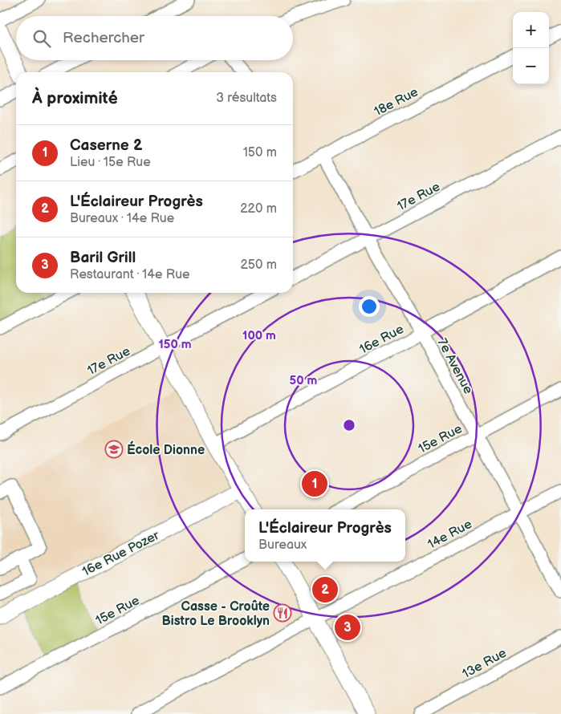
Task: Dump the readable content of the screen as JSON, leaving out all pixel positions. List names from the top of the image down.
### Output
{
  "streets": {
    "main road": ["16e Rue Pozer"],
    "street": [
      "18e Rue",
      "17e Rue",
      "16e Rue",
      "7e Avenue",
      "15e Rue",
      "14e Rue",
      "13e Rue"
    ]
  },
  "crossings": [
    ["18e Rue", "7e Avenue"],
    ["17e Rue", "7e Avenue"],
    ["16e Rue", "7e Avenue"],
    ["7e Avenue", "15e Rue"],
    ["7e Avenue", "14e Rue"]
  ],
  "places": {
    "school or university": ["École Dionne"],
    "restaurant": ["Casse - Croûte Bistro Le Brooklyn"]
  },
  "page": {
    "map_buttons": ["+", "−"],
    "search": "Rechercher",
    "heading": ["À proximité", "3 résultats"],
    "list": [
      {
        "mark": "1",
        "name": "Caserne 2",
        "note": "Lieu · 15e Rue",
        "value": "150 m"
      },
      {
        "mark": "2",
        "name": "L'Éclaireur Progrès",
        "note": "Bureaux · 14e Rue",
        "value": "220 m"
      },
      {
        "mark": "3",
        "name": "Baril Grill",
        "note": "Restaurant · 14e Rue",
        "value": "250 m"
      }
    ],
    "pins": ["1", "2", "3"],
    "popup": ["L'Éclaireur Progrès", "Bureaux"]
  },
  "rings": ["100 m", "150 m", "50 m"]
}
